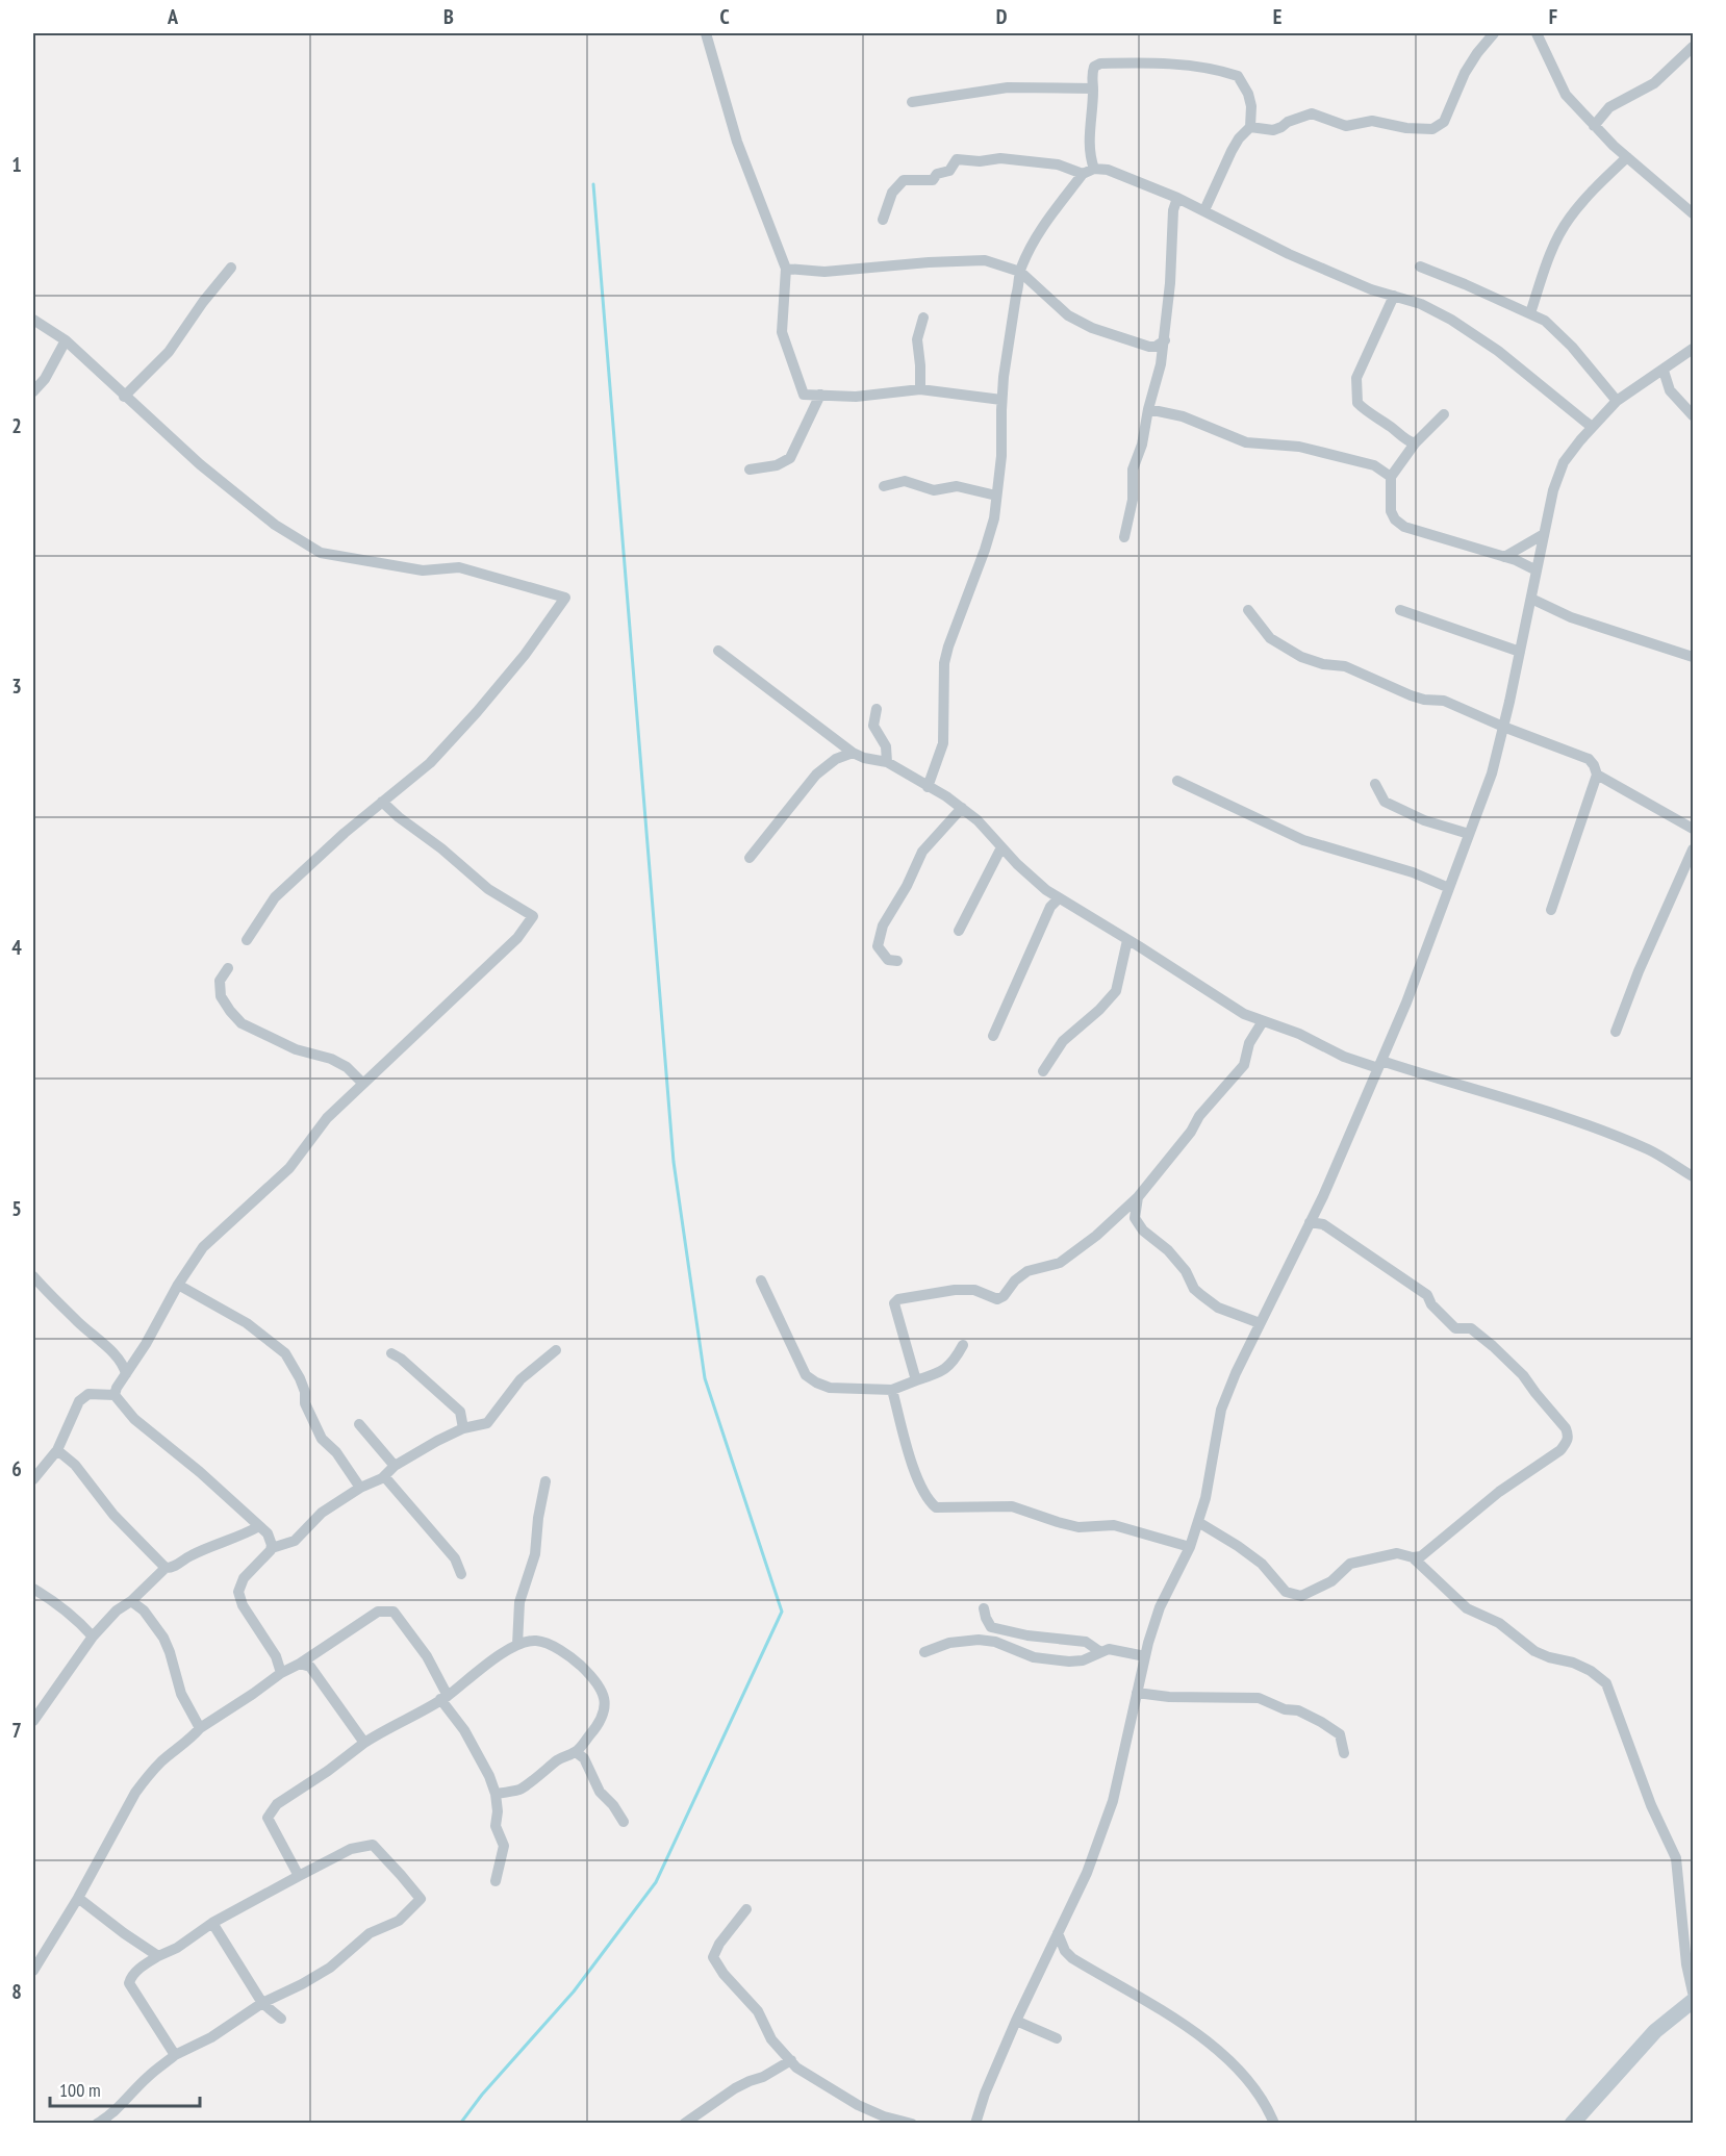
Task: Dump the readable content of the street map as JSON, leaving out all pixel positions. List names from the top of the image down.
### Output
{
  "scale_bar": "100 m",
  "grid": {
    "columns": [
      "A",
      "B",
      "C",
      "D",
      "E",
      "F"
    ],
    "rows": [
      "1",
      "2",
      "3",
      "4",
      "5",
      "6",
      "7",
      "8"
    ]
  }
}
